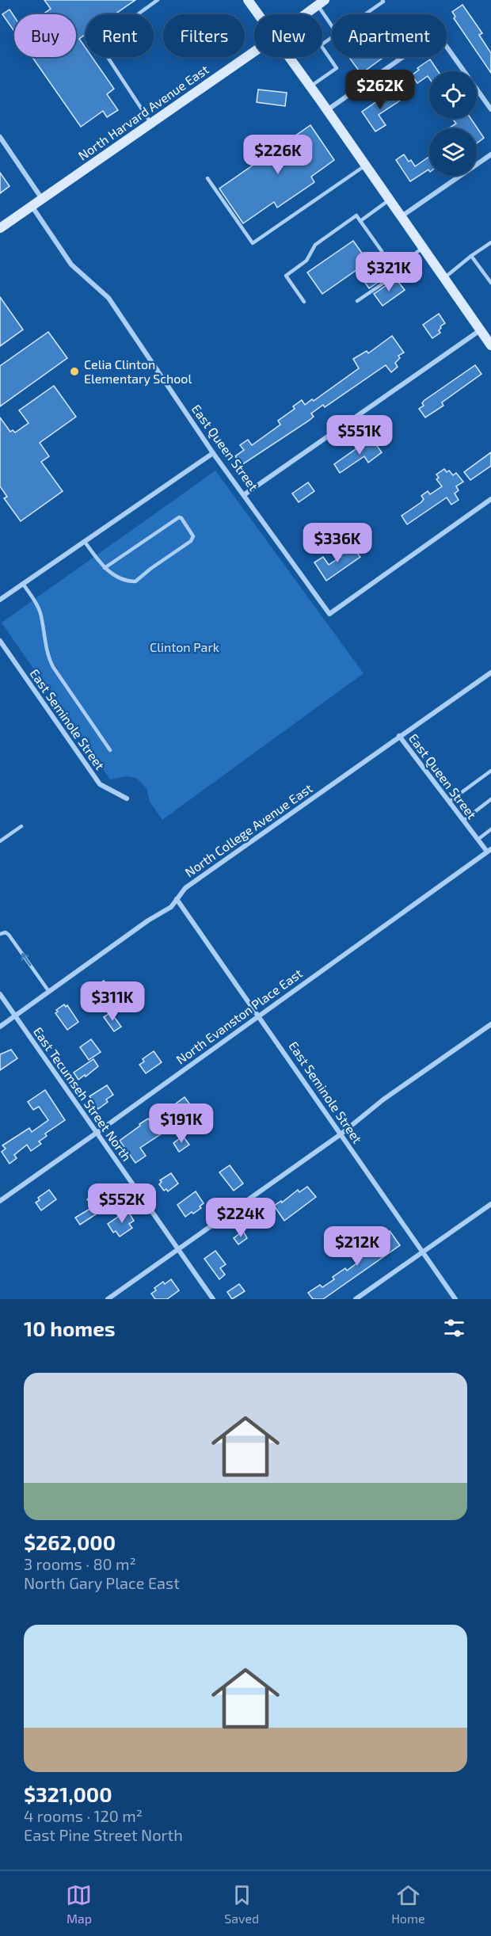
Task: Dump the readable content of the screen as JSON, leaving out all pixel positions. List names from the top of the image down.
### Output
{
  "streets": {
    "main road": ["North Harvard Avenue East"],
    "street": [
      "East Queen Street",
      "East Seminole Street",
      "North College Avenue East",
      "North Evanston Place East",
      "East Tecumseh Street North"
    ]
  },
  "crossings": [
    ["North Harvard Avenue East", "East Queen Street"],
    ["East Queen Street", "North College Avenue East"],
    ["East Queen Street", "North Evanston Place East"],
    ["East Seminole Street", "North College Avenue East"],
    ["East Seminole Street", "North Evanston Place East"],
    ["North College Avenue East", "East Tecumseh Street North"],
    ["North Evanston Place East", "East Tecumseh Street North"]
  ],
  "parks": ["Clinton Park"],
  "places": ["Celia Clinton Elementary School"],
  "page": {
    "chip": [
      "Buy",
      "Rent",
      "Filters",
      "New",
      "Apartment"
    ],
    "price": [
      "$262K",
      "$226K",
      "$321K",
      "$551K",
      "$336K",
      "$311K",
      "$191K",
      "$552K",
      "$224K",
      "$212K"
    ],
    "heading": "10 homes",
    "list": [
      {
        "name": "$262,000",
        "note": "3 rooms · 80 m² · North Gary Place East"
      },
      {
        "name": "$321,000",
        "note": "4 rooms · 120 m² · East Pine Street North"
      }
    ],
    "tabs": ["Map", "Saved", "Home"]
  }
}
